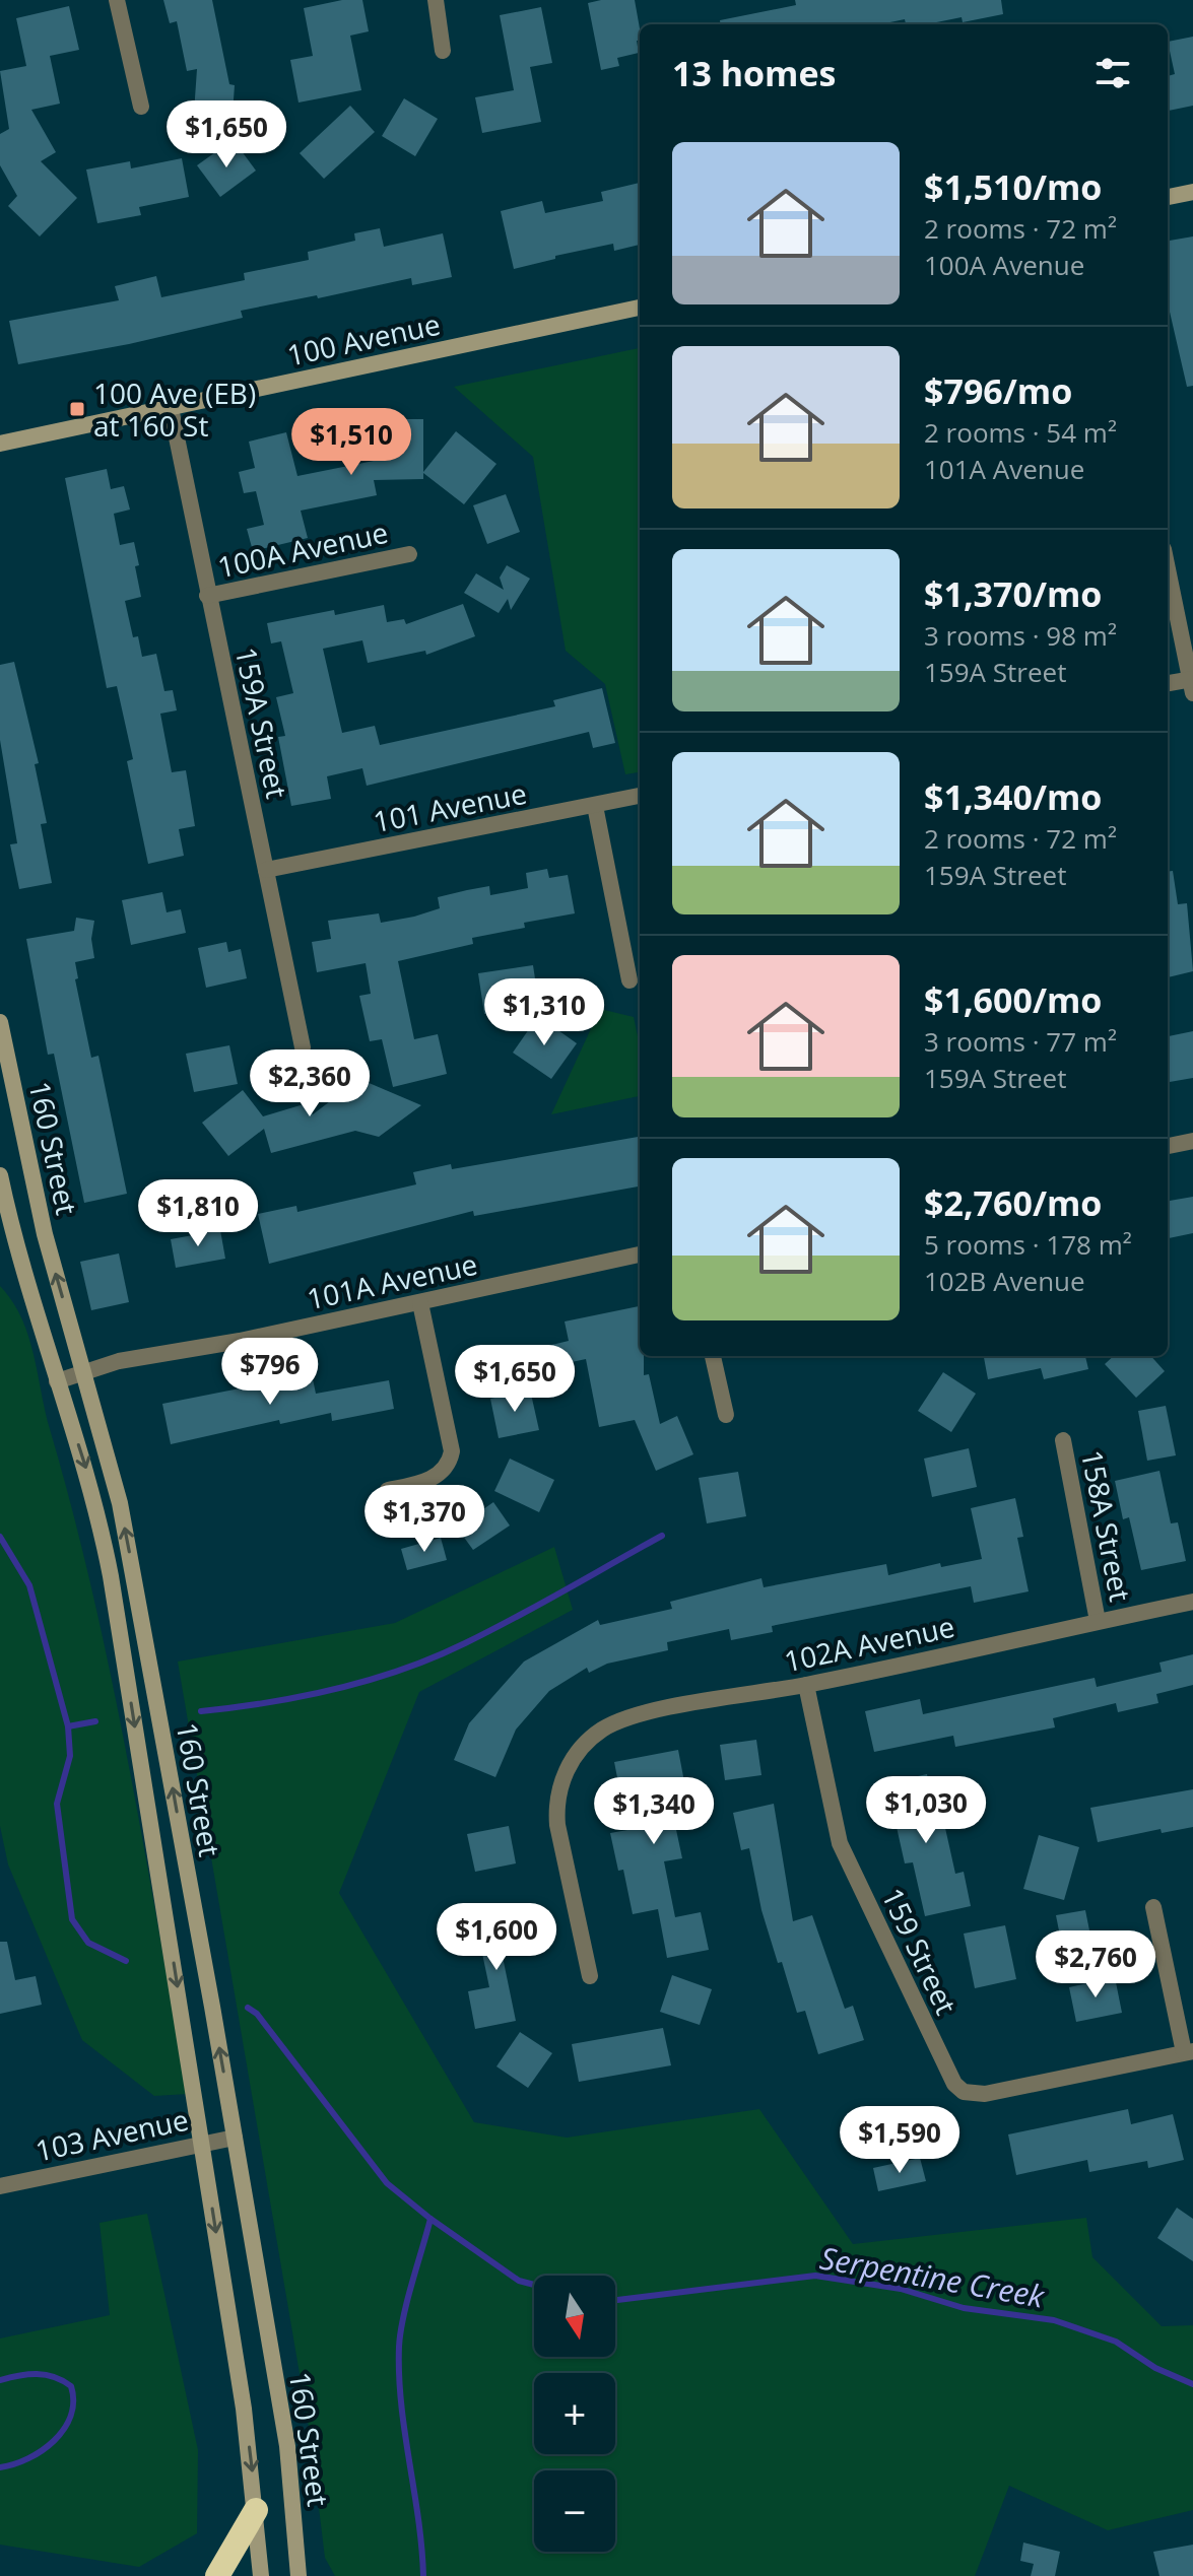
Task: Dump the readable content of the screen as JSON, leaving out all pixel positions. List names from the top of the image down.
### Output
{
  "streets": {
    "main road": ["100 Avenue", "160 Street"],
    "street": [
      "100A Avenue",
      "159A Street",
      "101 Avenue",
      "101A Avenue",
      "158A Street",
      "102A Avenue",
      "159 Street",
      "103 Avenue"
    ]
  },
  "crossings": [
    ["100 Avenue", "159A Street"],
    ["100A Avenue", "159A Street"],
    ["159A Street", "101 Avenue"],
    ["160 Street", "101A Avenue"],
    ["160 Street", "103 Avenue"],
    ["158A Street", "102A Avenue"],
    ["102A Avenue", "159 Street"]
  ],
  "water": ["Serpentine Creek"],
  "places": {
    "transit": ["100 Ave (EB) at 160 St"]
  },
  "north": "bottom",
  "page": {
    "heading": "13 homes",
    "price": [
      "$1,650",
      "$1,510",
      "$1,310",
      "$2,360",
      "$1,810",
      "$796",
      "$1,650",
      "$1,370",
      "$1,030",
      "$1,340",
      "$1,600",
      "$2,760",
      "$1,590"
    ],
    "list": [
      {
        "name": "$1,510/mo",
        "note": "2 rooms · 72 m² · 100A Avenue"
      },
      {
        "name": "$796/mo",
        "note": "2 rooms · 54 m² · 101A Avenue"
      },
      {
        "name": "$1,370/mo",
        "note": "3 rooms · 98 m² · 159A Street"
      },
      {
        "name": "$1,340/mo",
        "note": "2 rooms · 72 m² · 159A Street"
      },
      {
        "name": "$1,600/mo",
        "note": "3 rooms · 77 m² · 159A Street"
      },
      {
        "name": "$2,760/mo",
        "note": "5 rooms · 178 m² · 102B Avenue"
      }
    ],
    "map_buttons": ["+", "−"]
  }
}
